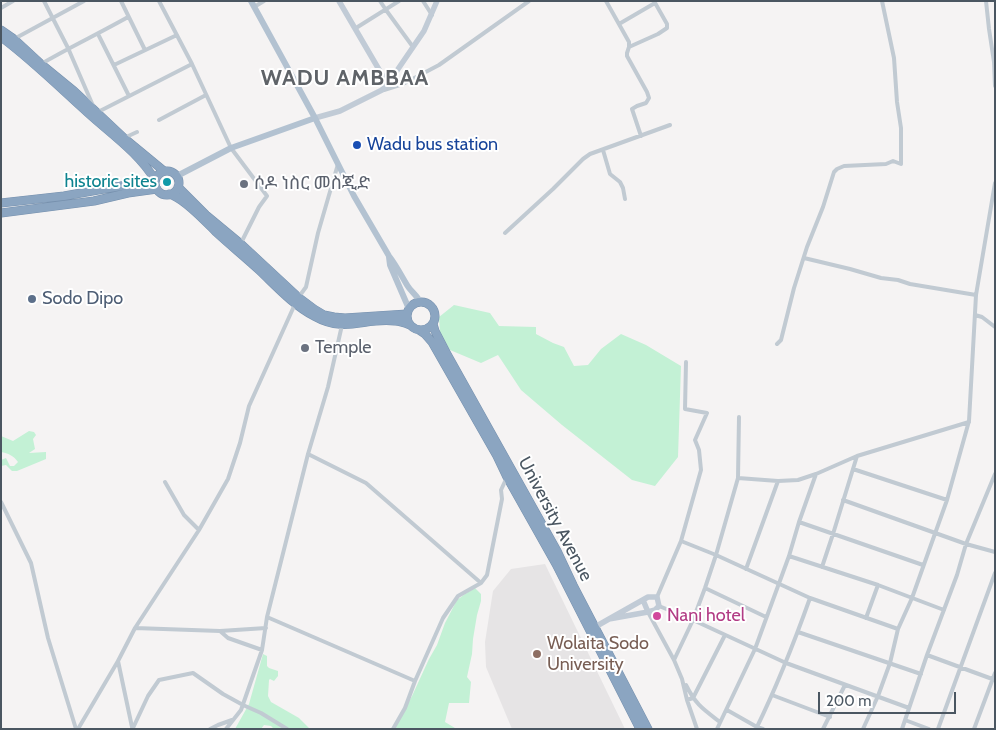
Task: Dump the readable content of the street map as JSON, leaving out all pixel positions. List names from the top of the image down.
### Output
{
  "streets": {
    "highway": ["University Avenue"]
  },
  "districts": ["WADU AMBBAA"],
  "places": [
    "Wadu bus station",
    "historic sites",
    "ሶዶ ነስር መስጂድ",
    "Sodo Dipo",
    "Temple",
    "Nani hotel",
    "Wolaita Sodo University"
  ],
  "scale_bar": "200 m"
}
